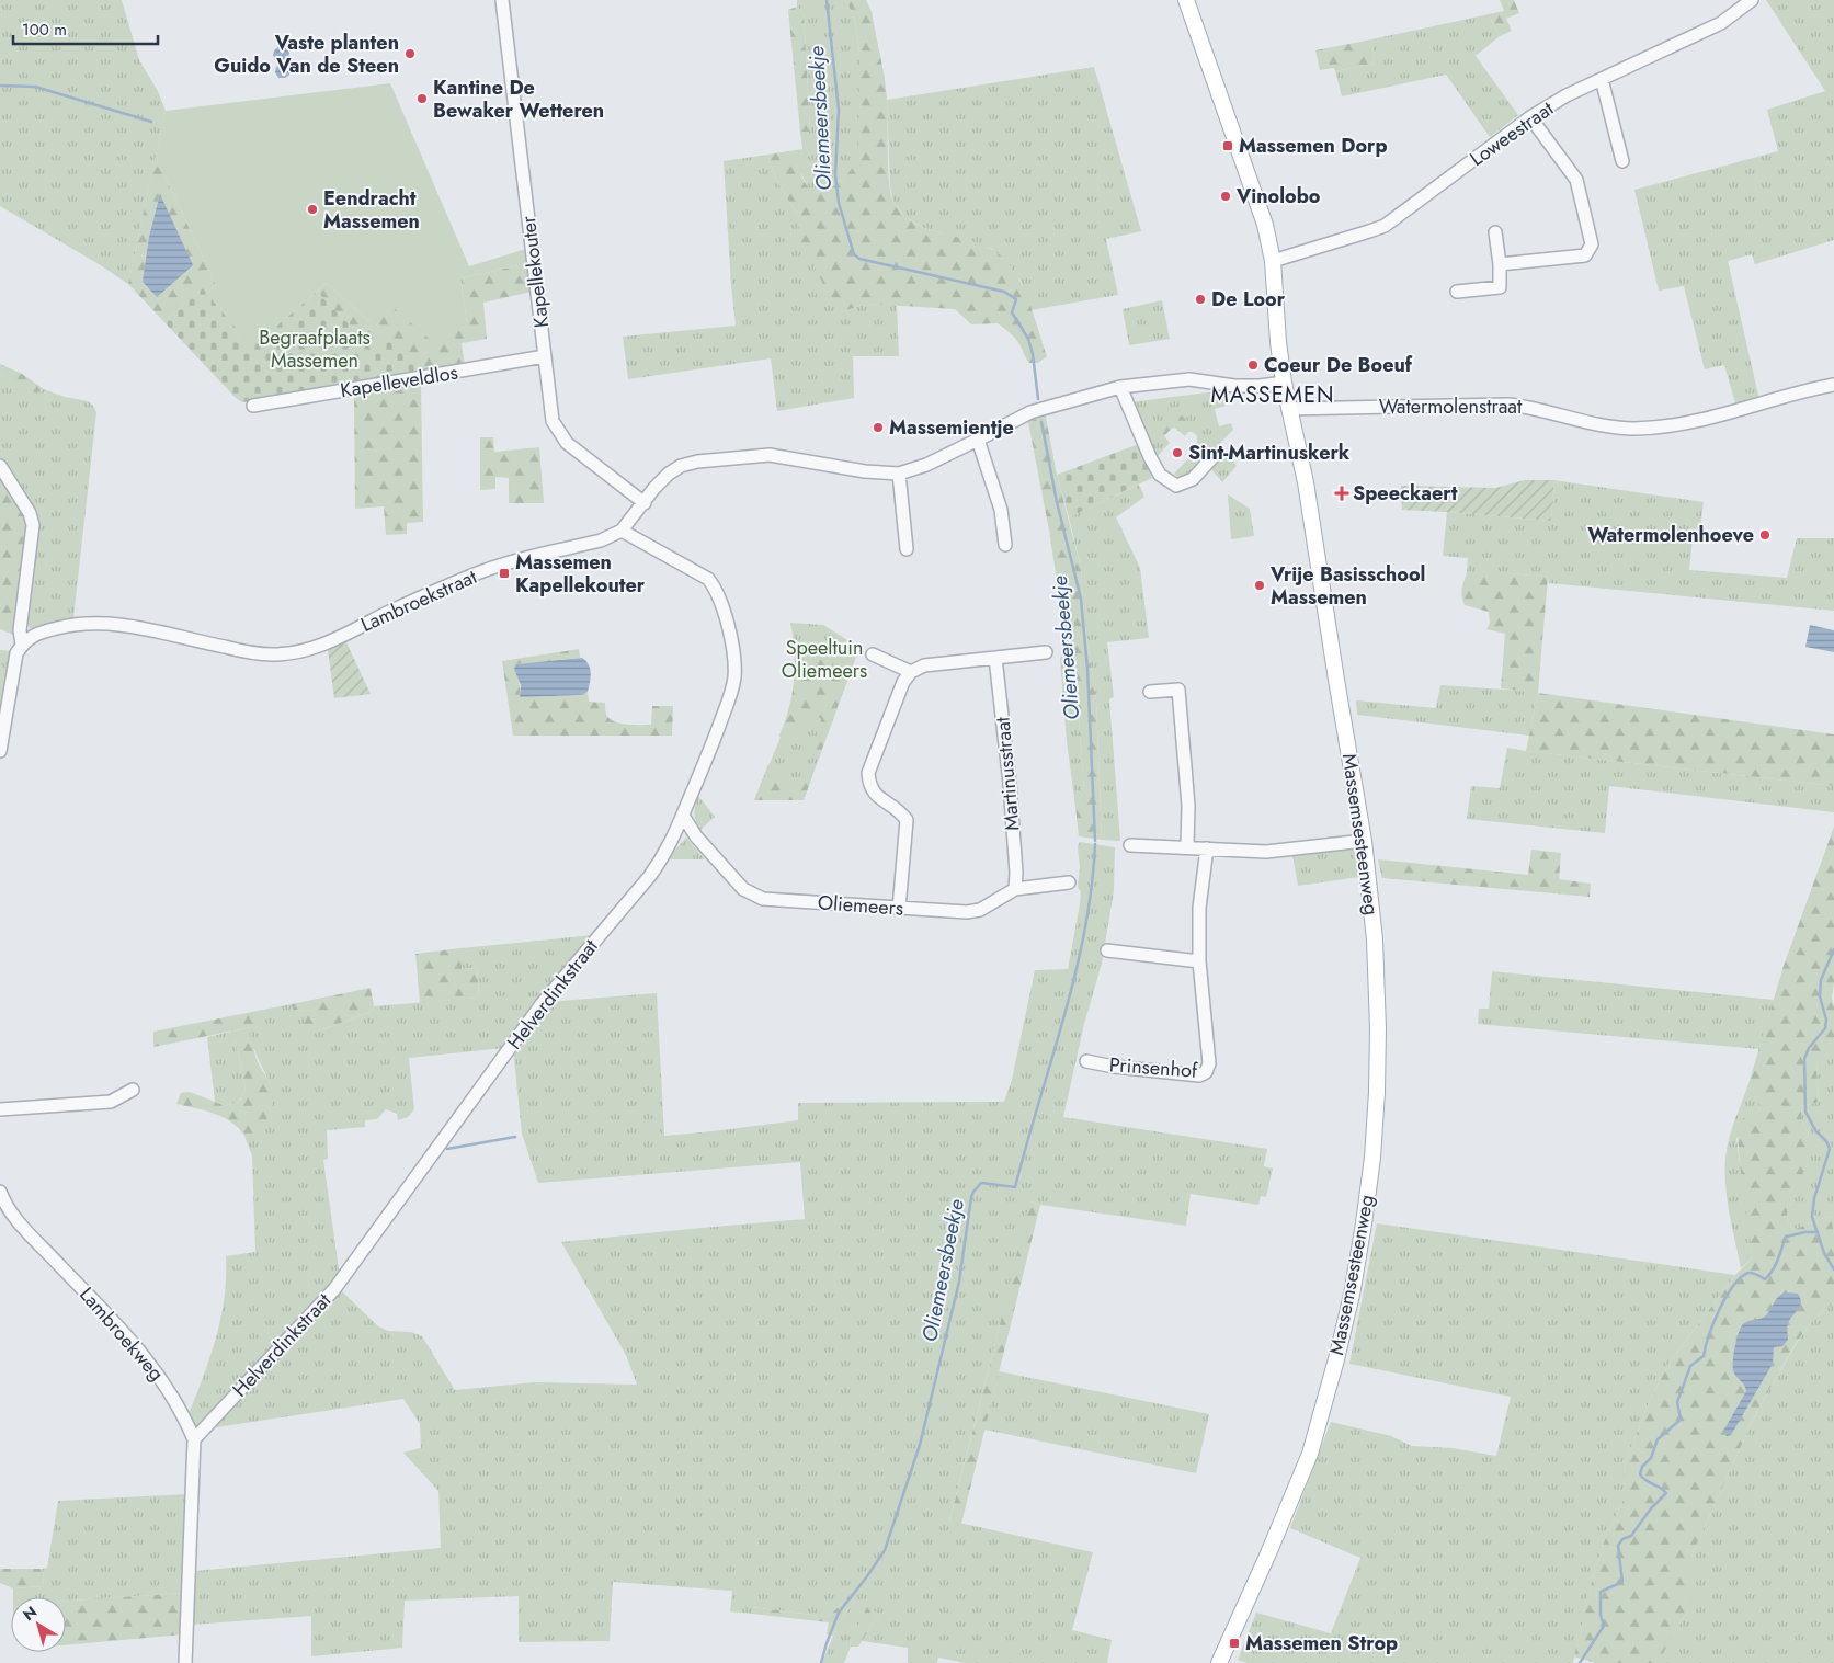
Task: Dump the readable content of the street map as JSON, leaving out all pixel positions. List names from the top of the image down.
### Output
{
  "streets": {
    "main road": ["Massemsesteenweg"],
    "street": [
      "Loweestraat",
      "Kapellekouter",
      "Kapelleveldlos",
      "Watermolenstraat",
      "Lambroekstraat",
      "Martinusstraat",
      "Oliemeers",
      "Helverdinkstraat",
      "Prinsenhof",
      "Lambroekweg"
    ]
  },
  "crossings": [
    ["Loweestraat", "Massemsesteenweg"],
    ["Kapellekouter", "Kapelleveldlos"],
    ["Kapellekouter", "Lambroekstraat"],
    ["Watermolenstraat", "Massemsesteenweg"],
    ["Lambroekstraat", "Massemsesteenweg"],
    ["Lambroekstraat", "Helverdinkstraat"],
    ["Martinusstraat", "Oliemeers"],
    ["Oliemeers", "Helverdinkstraat"],
    ["Helverdinkstraat", "Lambroekweg"]
  ],
  "districts": ["MASSEMEN"],
  "water": ["Oliemeersbeekje"],
  "parks": ["Begraafplaats Massemen", "Speeltuin Oliemeers"],
  "places": {
    "other": [
      "Vaste planten Guido Van de Steen",
      "Kantine De Bewaker Wetteren",
      "Vinolobo",
      "Eendracht Massemen",
      "De Loor",
      "Coeur De Boeuf",
      "Massemientje",
      "Sint-Martinuskerk",
      "Watermolenhoeve",
      "Vrije Basisschool Massemen"
    ],
    "transit": ["Massemen Dorp", "Massemen Kapellekouter", "Massemen Strop"],
    "health": ["Speeckaert"]
  },
  "scale_bar": "100 m",
  "north": "top left"
}
